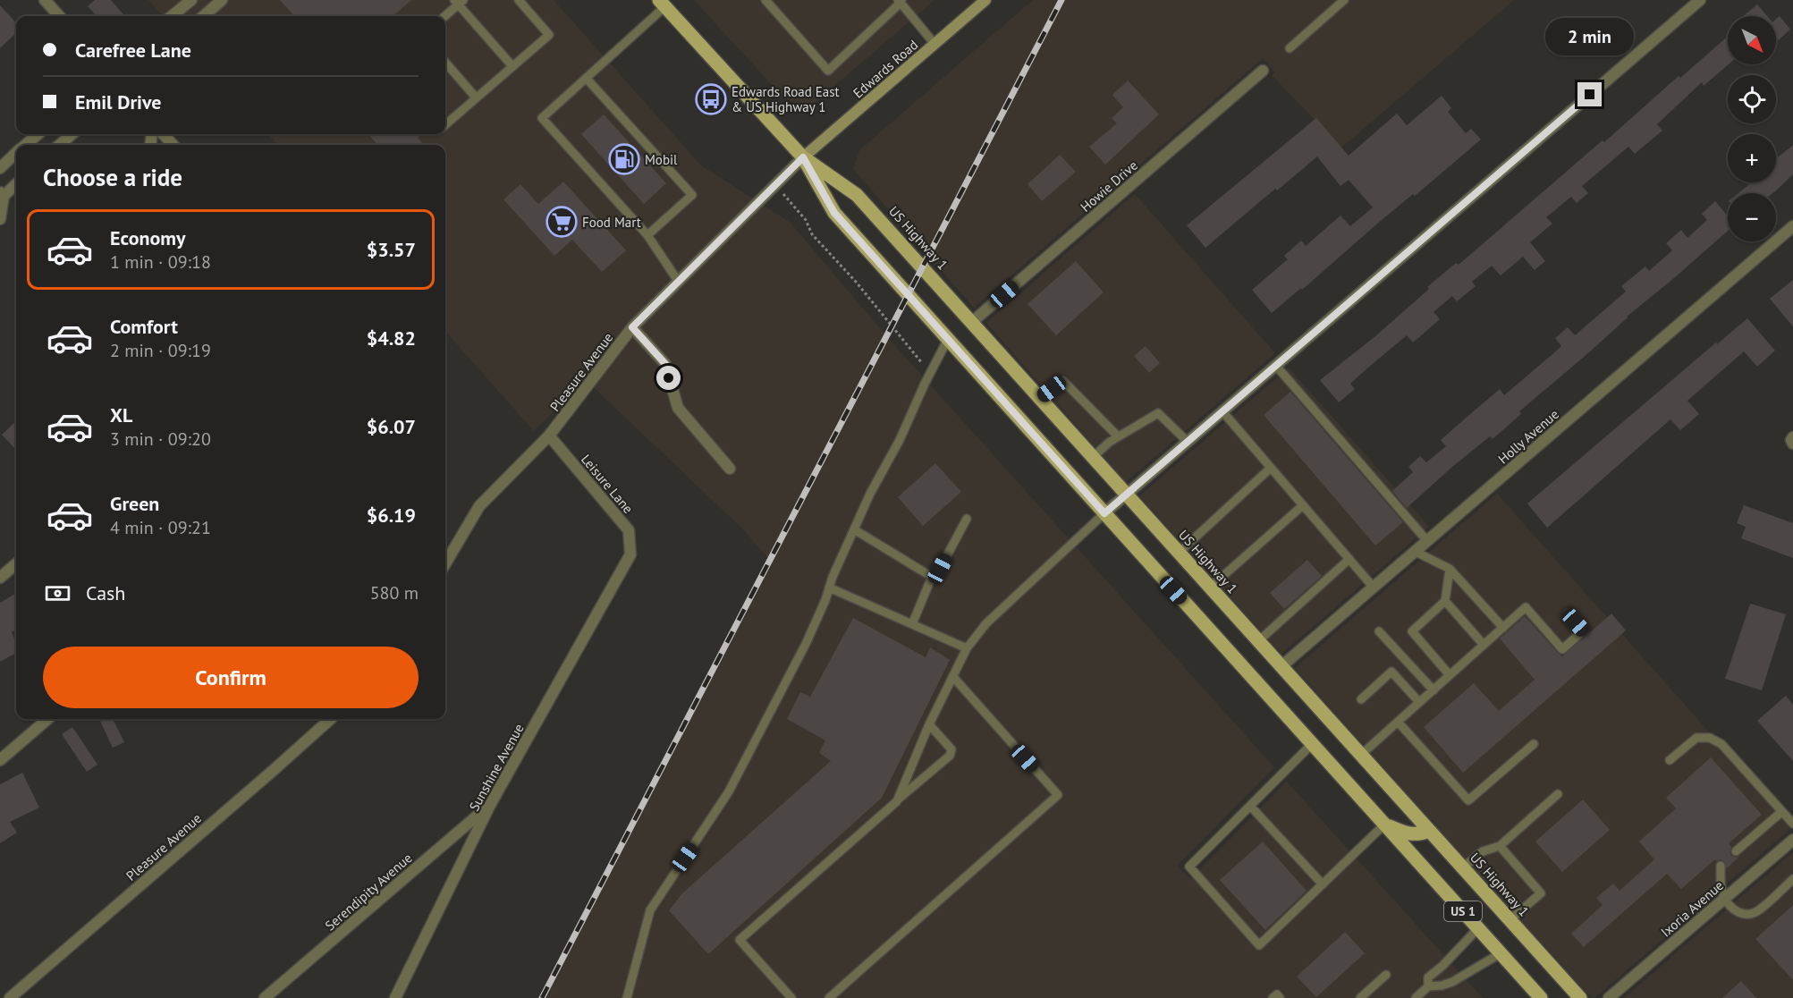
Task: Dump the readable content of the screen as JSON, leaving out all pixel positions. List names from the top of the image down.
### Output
{
  "streets": {
    "main road": ["Edwards Road", "US Highway 1", "US 1"],
    "street": [
      "Howie Drive",
      "Pleasure Avenue",
      "Holly Avenue",
      "Leisure Lane",
      "Sunshine Avenue",
      "Serendipity Avenue",
      "Ixoria Avenue"
    ]
  },
  "crossings": [
    ["Edwards Road", "US Highway 1"],
    ["Edwards Road", "Pleasure Avenue"],
    ["Howie Drive", "US Highway 1"],
    ["US Highway 1", "Pleasure Avenue"],
    ["US Highway 1", "Holly Avenue"],
    ["Pleasure Avenue", "Leisure Lane"],
    ["Leisure Lane", "Sunshine Avenue"],
    ["Sunshine Avenue", "Serendipity Avenue"]
  ],
  "places": {
    "bus stop": ["Edwards Road East & US Highway 1"],
    "fuel station": ["Mobil"],
    "supermarket": ["Food Mart"]
  },
  "north": "bottom right",
  "page": {
    "map_buttons": ["+", "−"],
    "banner": ["Carefree Lane", "Emil Drive"],
    "bubble": "2 min",
    "heading": "Choose a ride",
    "list": [
      {
        "name": "Economy",
        "note": "1 min · 09:18",
        "value": "$3.57"
      },
      {
        "name": "Comfort",
        "note": "2 min · 09:19",
        "value": "$4.82"
      },
      {
        "name": "XL",
        "note": "3 min · 09:20",
        "value": "$6.07"
      },
      {
        "name": "Green",
        "note": "4 min · 09:21",
        "value": "$6.19"
      }
    ],
    "pay": ["Cash", "580 m"],
    "buttons": "Confirm"
  }
}
